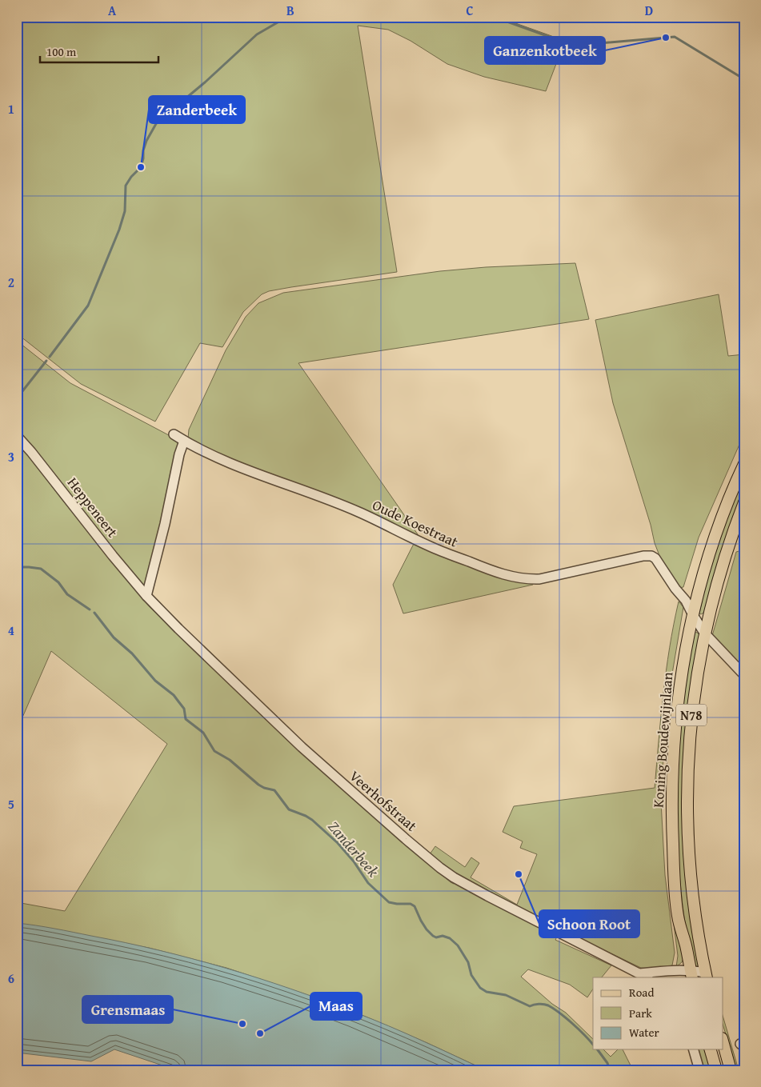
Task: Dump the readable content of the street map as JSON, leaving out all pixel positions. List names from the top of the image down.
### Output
{
  "streets": {
    "main road": ["N78", "Koning Boudewijnlaan"],
    "street": ["Heppeneert", "Oude Koestraat", "Veerhofstraat"]
  },
  "crossings": [
    ["Heppeneert", "Veerhofstraat"],
    ["Oude Koestraat", "Koning Boudewijnlaan"],
    ["Koning Boudewijnlaan", "Veerhofstraat"]
  ],
  "water": ["Zanderbeek"],
  "places": [
    "Ganzenkotbeek",
    "Zanderbeek",
    "Schoon Root",
    "Grensmaas",
    "Maas"
  ],
  "legend": ["Road", "Park", "Water"],
  "scale_bar": "100 m",
  "grid": {
    "columns": [
      "A",
      "B",
      "C",
      "D"
    ],
    "rows": [
      "1",
      "2",
      "3",
      "4",
      "5",
      "6"
    ]
  }
}
